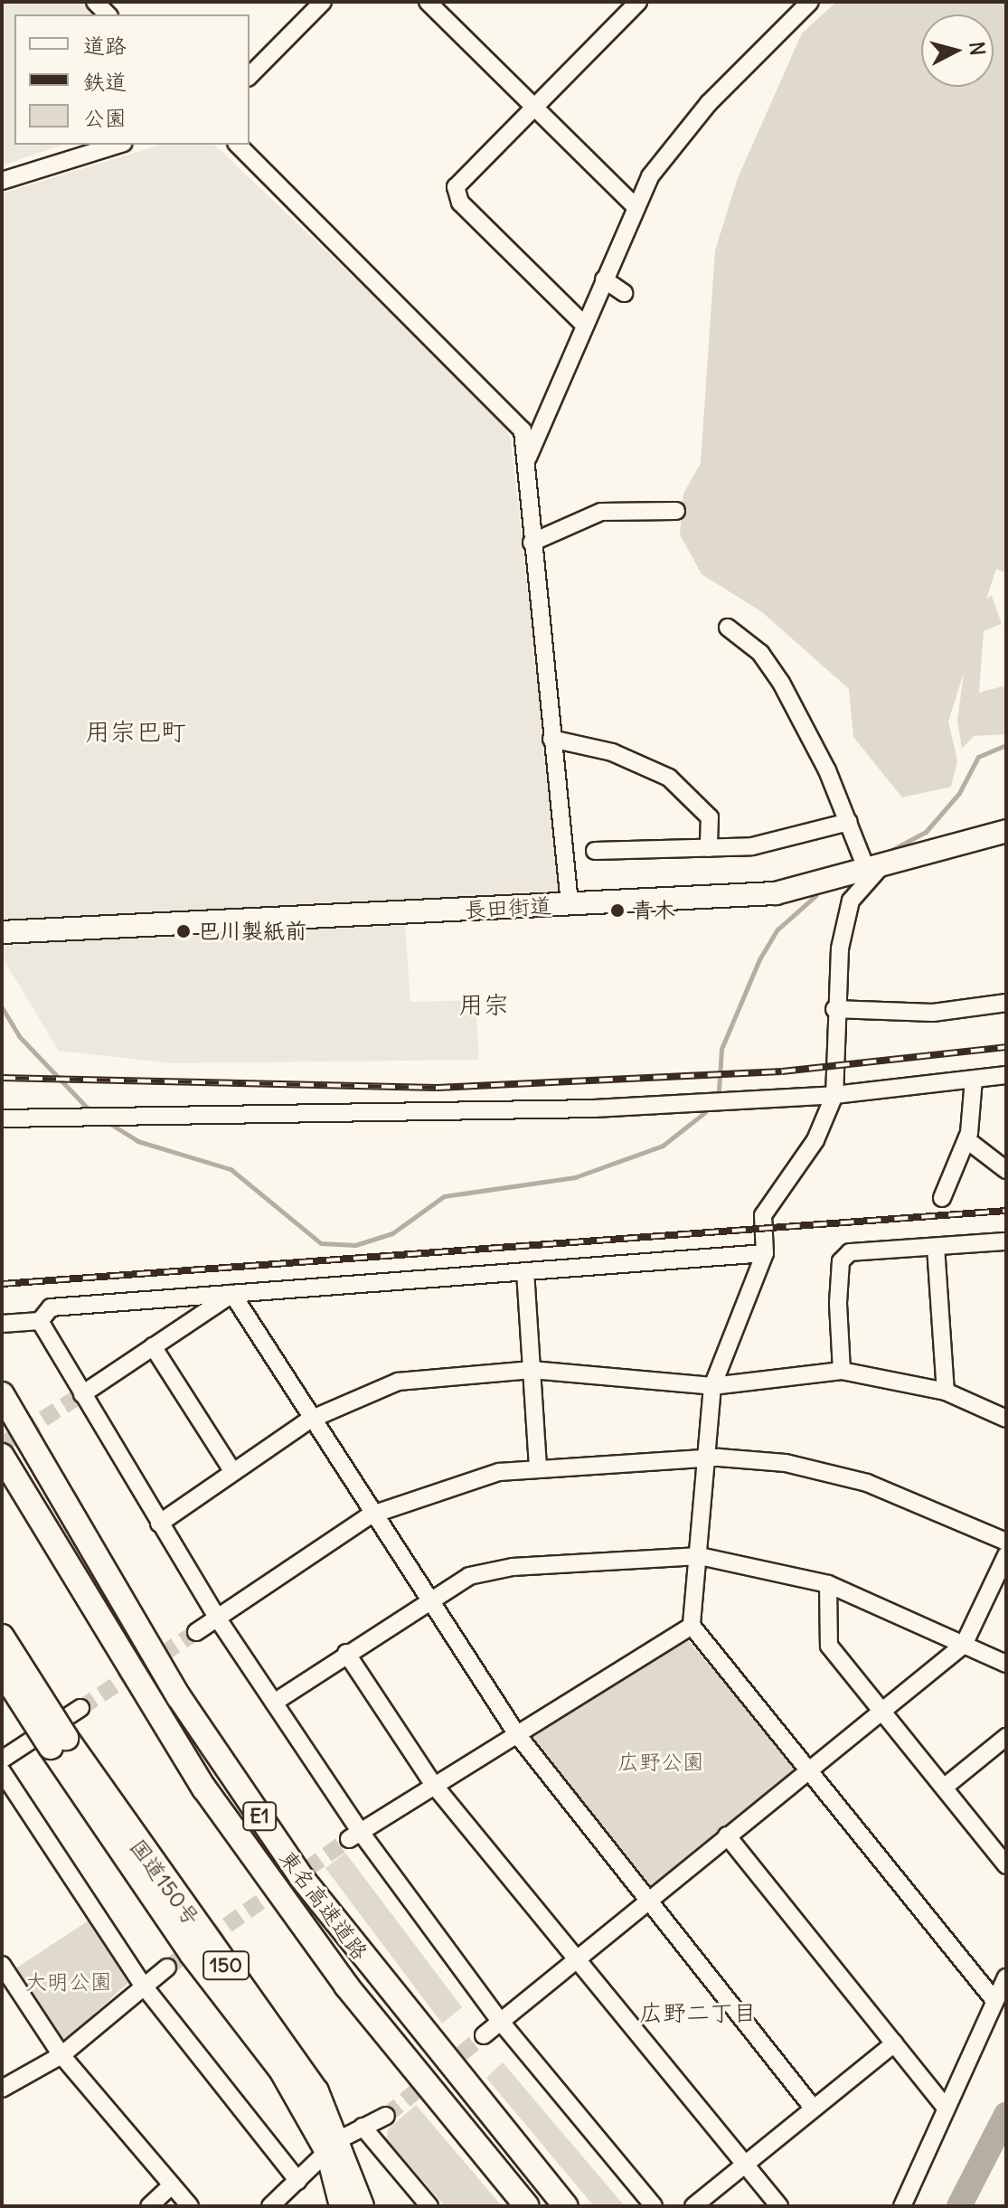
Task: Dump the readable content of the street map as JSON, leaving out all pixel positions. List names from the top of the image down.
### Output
{
  "streets": {
    "highway": [
      "E1",
      "国道150号",
      "東名高速道路",
      "150"
    ],
    "main road": ["長田街道"]
  },
  "districts": ["用宗巴町", "用宗", "広野二丁目"],
  "parks": ["広野公園", "大明公園"],
  "places": ["青木", "巴川製紙前"],
  "legend": ["道路", "鉄道", "公園"],
  "north": "right"
}
